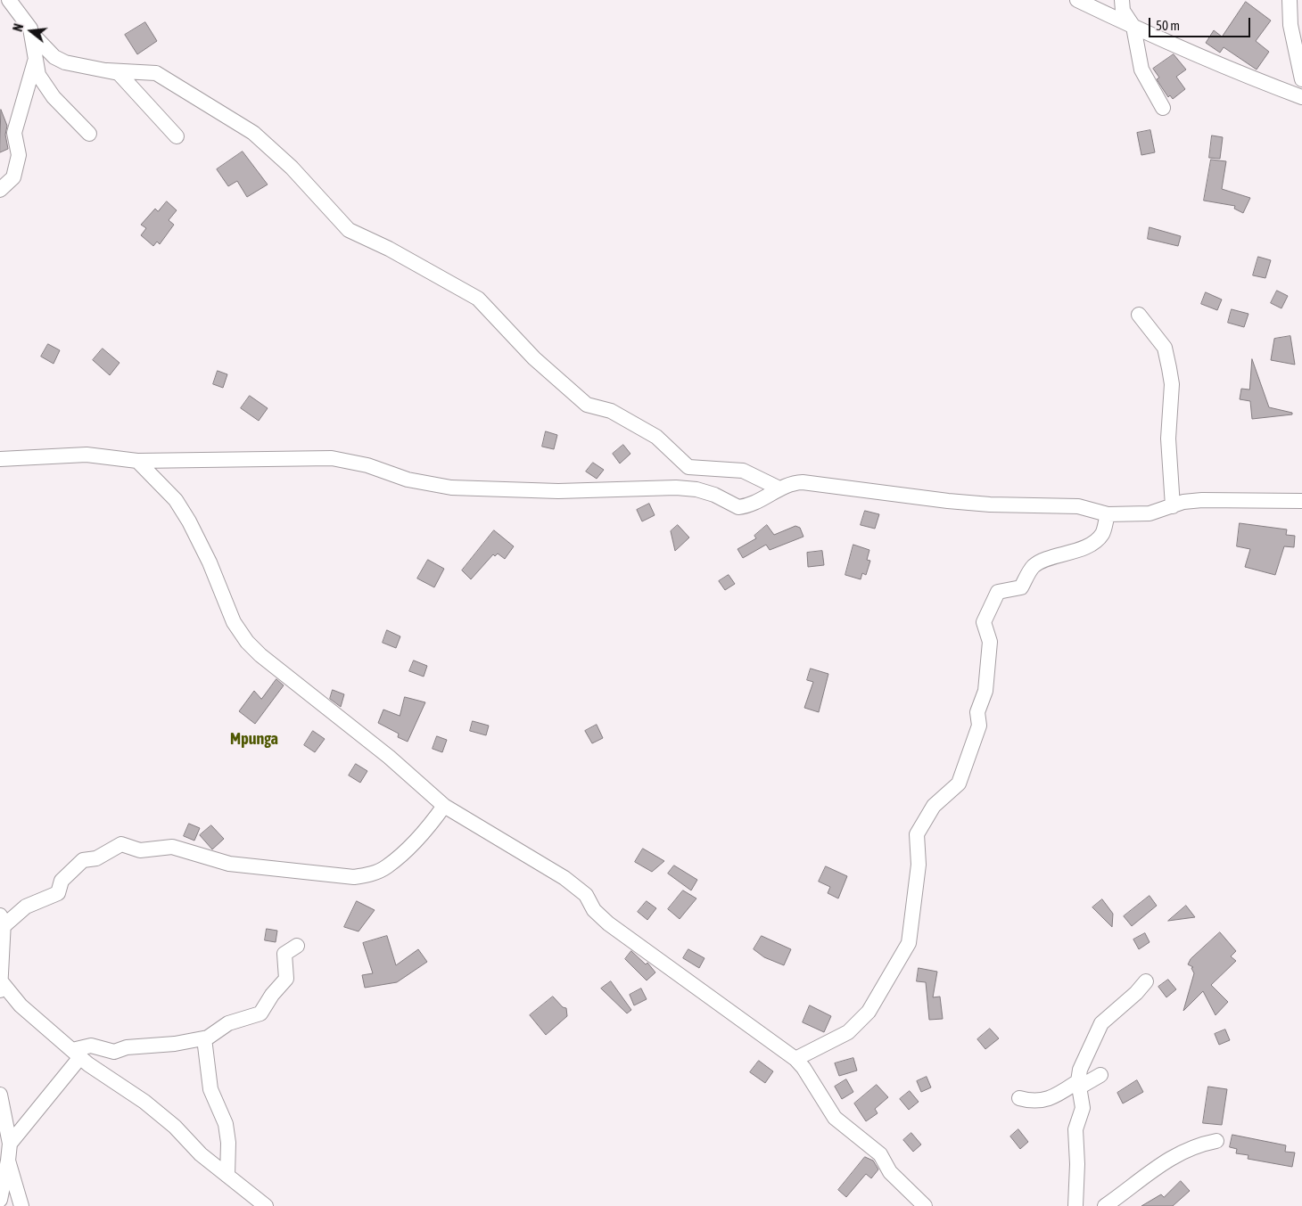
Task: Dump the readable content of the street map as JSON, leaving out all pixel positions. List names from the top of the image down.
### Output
{
  "districts": ["Mpunga"],
  "scale_bar": "50 m",
  "north": "left"
}
